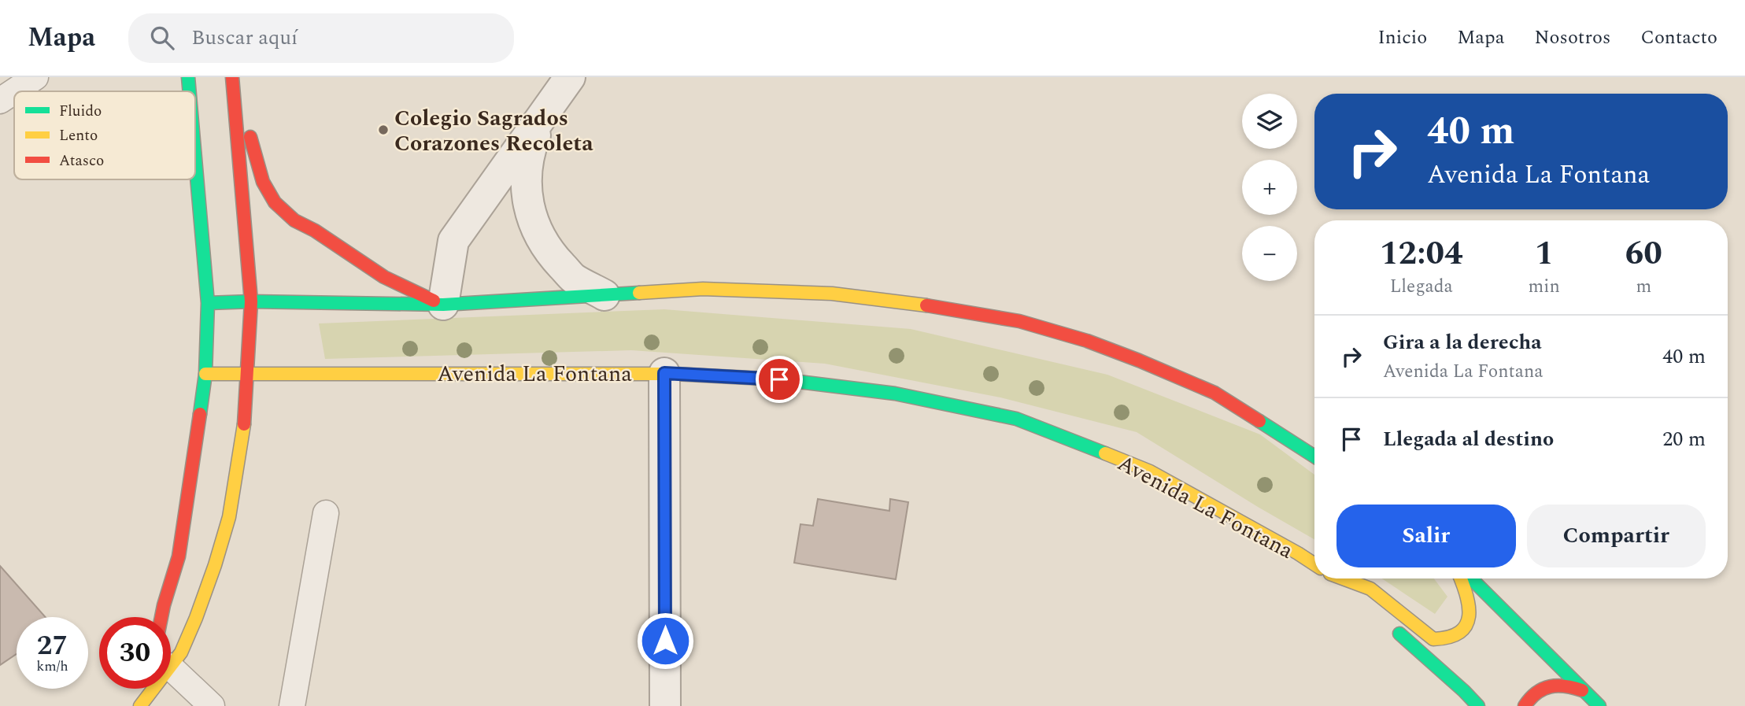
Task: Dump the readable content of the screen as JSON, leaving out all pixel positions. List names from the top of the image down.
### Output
{
  "streets": {
    "main road": ["Avenida La Fontana"]
  },
  "places": ["Colegio Sagrados Corazones Recoleta"],
  "legend": ["Fluido", "Lento", "Atasco"],
  "page": {
    "header": "Mapa",
    "search": "Buscar aquí",
    "nav": [
      "Inicio",
      "Mapa",
      "Nosotros",
      "Contacto"
    ],
    "map_buttons": ["+", "−"],
    "turn": ["40 m", "Avenida La Fontana"],
    "eta": [
      "12:04",
      "Llegada",
      "1",
      "min",
      "60",
      "m"
    ],
    "list": [
      {
        "name": "Gira a la derecha",
        "note": "Avenida La Fontana",
        "value": "40 m"
      },
      {
        "name": "Llegada al destino",
        "value": "20 m"
      }
    ],
    "buttons": ["Salir", "Compartir"],
    "speed": "27 km/h",
    "limit": "30"
  }
}
